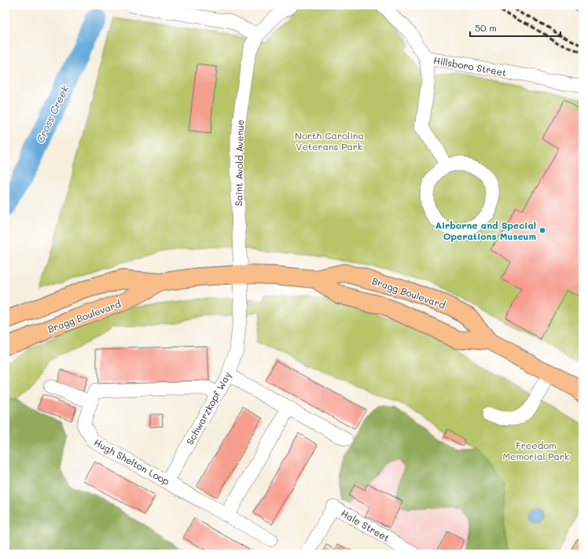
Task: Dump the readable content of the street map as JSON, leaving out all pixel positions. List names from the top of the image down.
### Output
{
  "streets": {
    "main road": ["Bragg Boulevard"],
    "street": [
      "Hillsboro Street",
      "Saint Avold Avenue",
      "Schwarzkopf Way",
      "Hugh Shelton Loop",
      "Hale Street"
    ]
  },
  "crossings": [
    ["Saint Avold Avenue", "Bragg Boulevard"],
    ["Saint Avold Avenue", "Schwarzkopf Way"],
    ["Bragg Boulevard", "Schwarzkopf Way"],
    ["Schwarzkopf Way", "Hugh Shelton Loop"]
  ],
  "water": ["Cross Creek"],
  "parks": ["North Carolina Veterans Park", "Freedom Memorial Park"],
  "places": ["Airborne and Special Operations Museum"],
  "scale_bar": "50 m"
}
